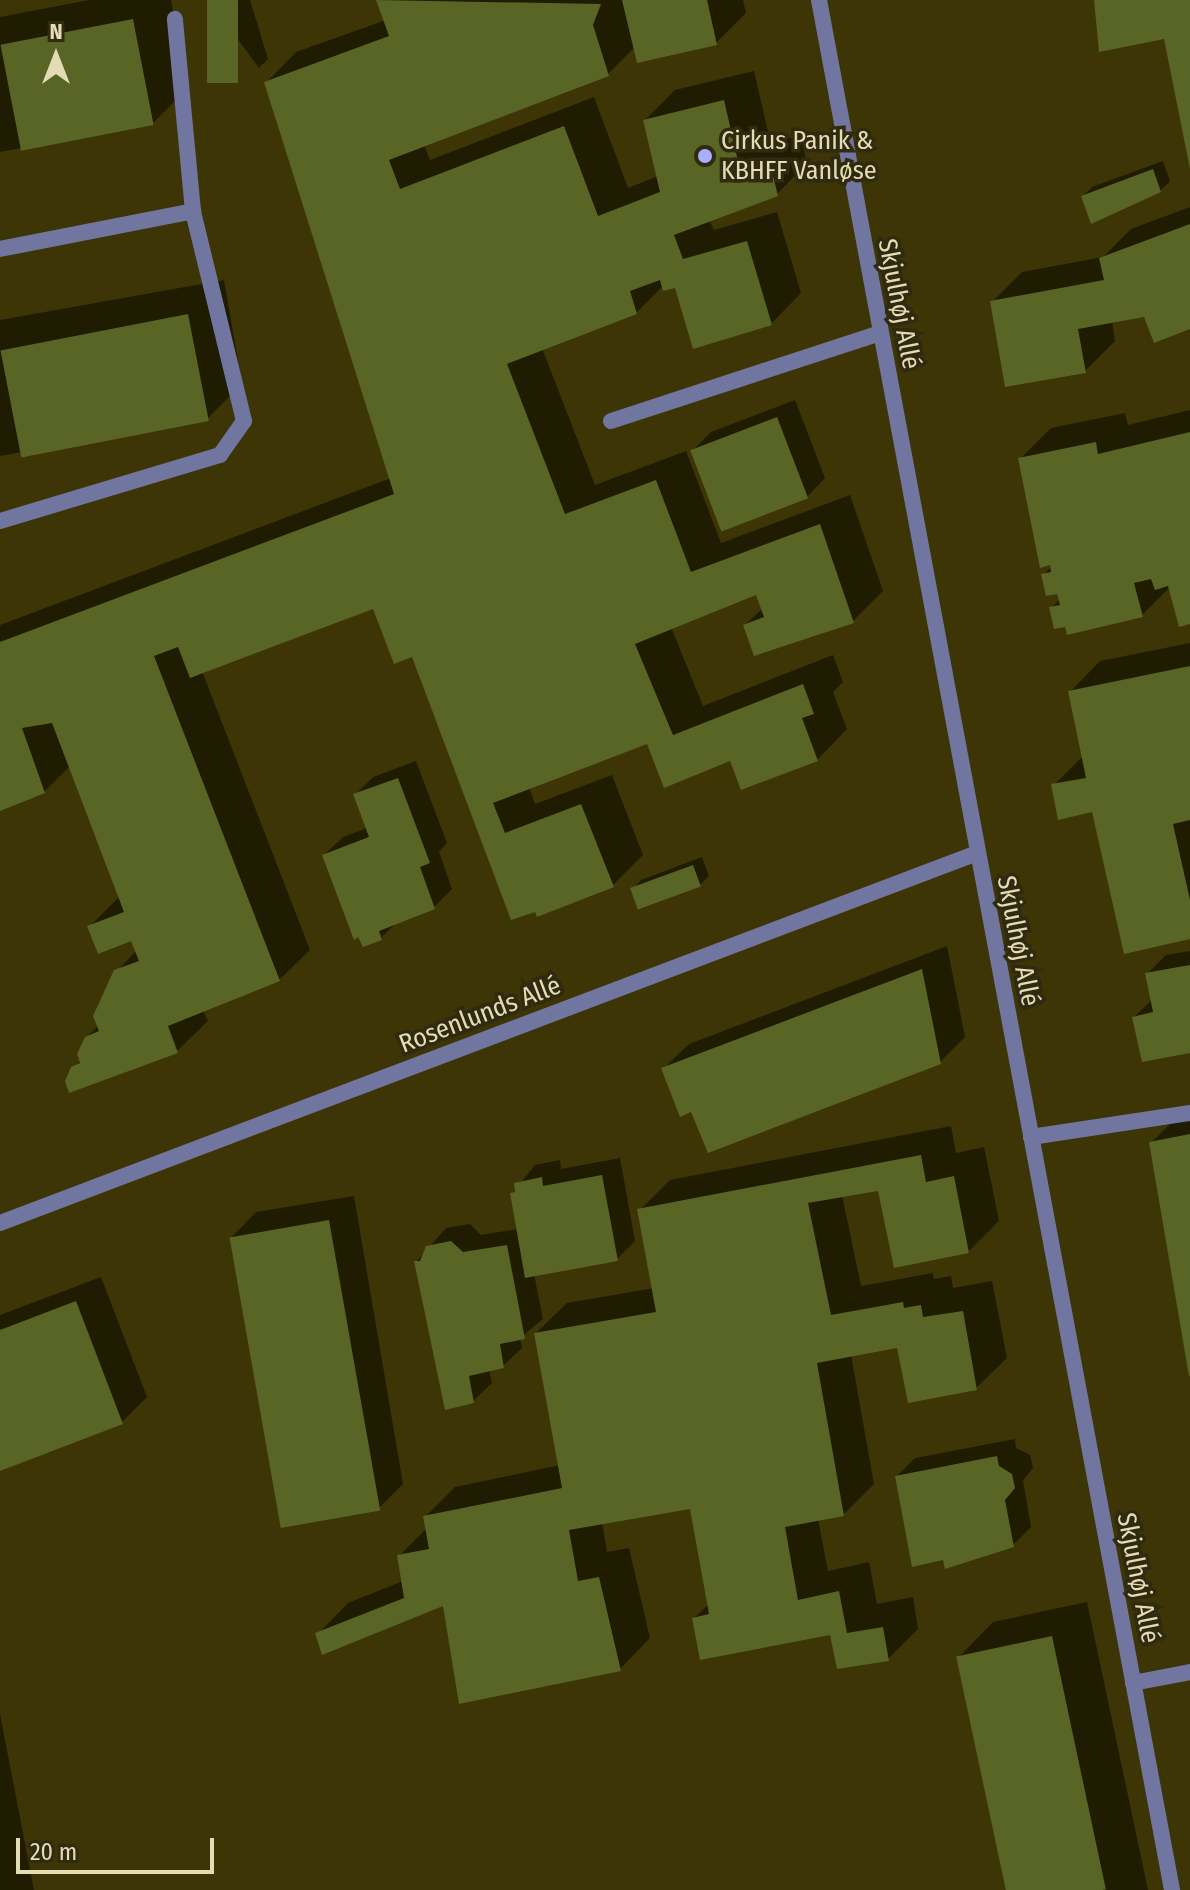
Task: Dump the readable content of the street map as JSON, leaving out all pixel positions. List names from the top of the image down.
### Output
{
  "streets": {
    "street": ["Skjulhøj Allé", "Rosenlunds Allé"]
  },
  "crossings": [
    ["Skjulhøj Allé", "Rosenlunds Allé"]
  ],
  "places": ["Cirkus Panik & KBHFF Vanløse"],
  "scale_bar": "20 m",
  "north": "top"
}
